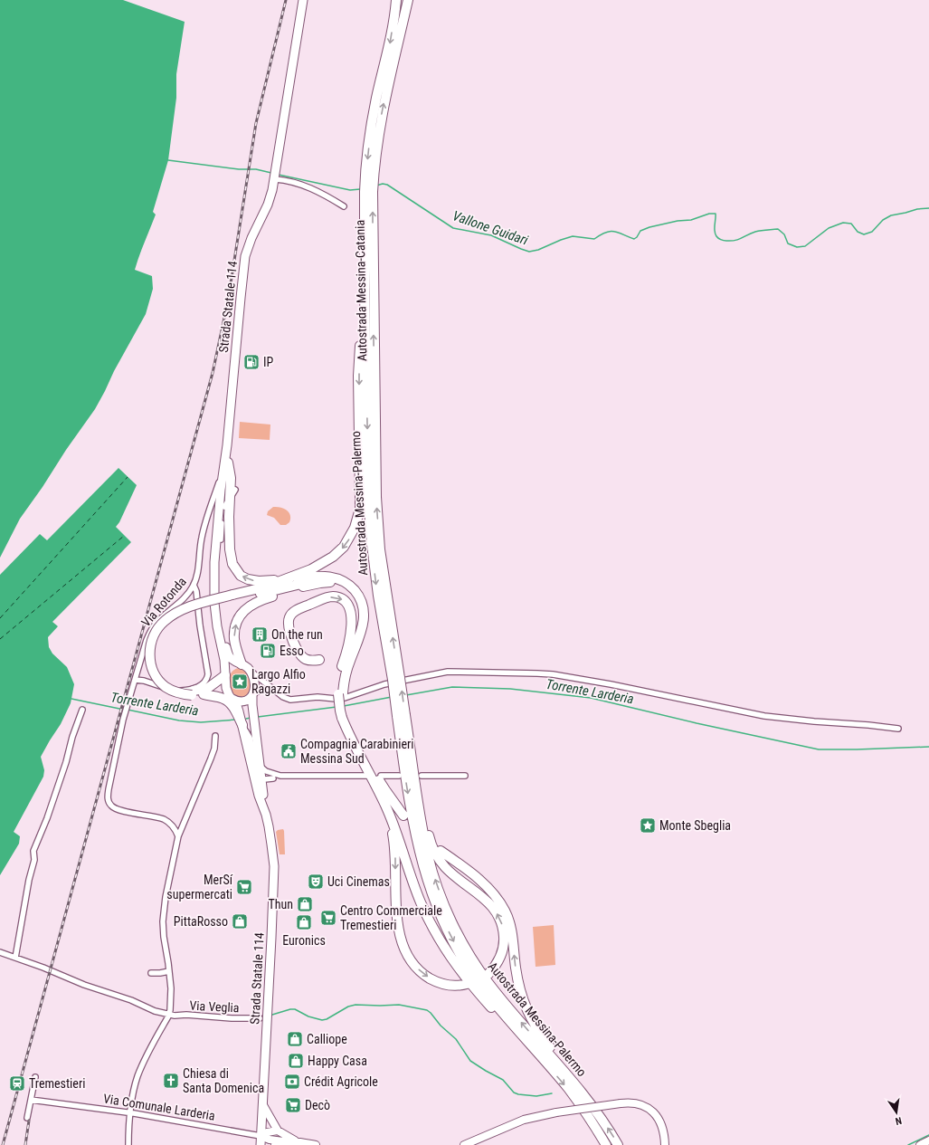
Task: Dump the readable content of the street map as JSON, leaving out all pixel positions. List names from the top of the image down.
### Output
{
  "streets": {
    "highway": ["Autostrada Messina-Catania", "Autostrada Messina-Palermo"],
    "main road": ["Strada Statale 114"],
    "street": ["Via Rotonda", "Via Veglia", "Via Comunale Larderia"]
  },
  "crossings": [
    ["Autostrada Messina-Catania", "Autostrada Messina-Palermo"],
    ["Strada Statale 114", "Via Rotonda"],
    ["Strada Statale 114", "Via Comunale Larderia"]
  ],
  "water": ["Vallone Guidari", "Torrente Larderia"],
  "places": {
    "fuel station": ["IP", "Esso"],
    "building": ["On the run"],
    "place": ["Largo Alfio Ragazzi", "Monte Sbeglia"],
    "public building": ["Compagnia Carabinieri Messina Sud"],
    "theatre": ["Uci Cinemas"],
    "supermarket": ["MerSí supermercati", "Centro Commerciale Tremestieri", "Decò"],
    "shop": [
      "Thun",
      "PittaRosso",
      "Euronics",
      "Calliope",
      "Happy Casa"
    ],
    "church": ["Chiesa di Santa Domenica"],
    "bank": ["Crédit Agricole"],
    "station": ["Tremestieri"]
  },
  "north": "bottom"
}
